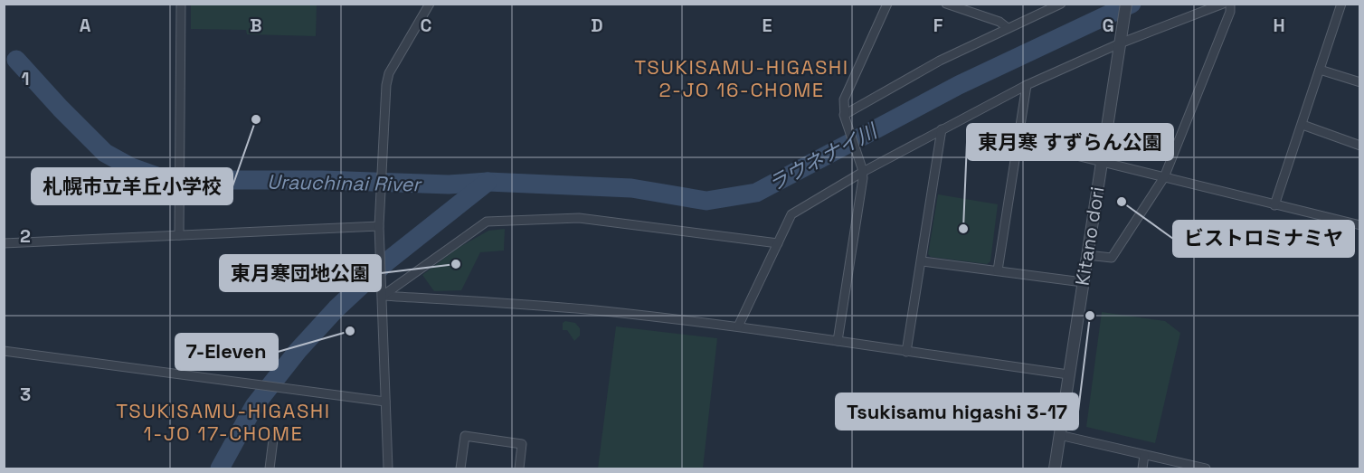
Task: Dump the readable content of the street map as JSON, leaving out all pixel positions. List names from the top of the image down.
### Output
{
  "streets": {
    "street": ["Kitano dori"]
  },
  "districts": ["TSUKISAMU-HIGASHI 2-JO 16-CHOME", "TSUKISAMU-HIGASHI 1-JO 17-CHOME"],
  "water": ["ラウネナイ川", "Urauchinai River"],
  "places": [
    "札幌市立羊丘小学校",
    "ビストロミナミヤ",
    "東月寒 すずらん公園",
    "東月寒団地公園",
    "Tsukisamu higashi 3-17",
    "7-Eleven"
  ],
  "grid": {
    "columns": [
      "A",
      "B",
      "C",
      "D",
      "E",
      "F",
      "G",
      "H"
    ],
    "rows": ["1", "2", "3"]
  }
}
